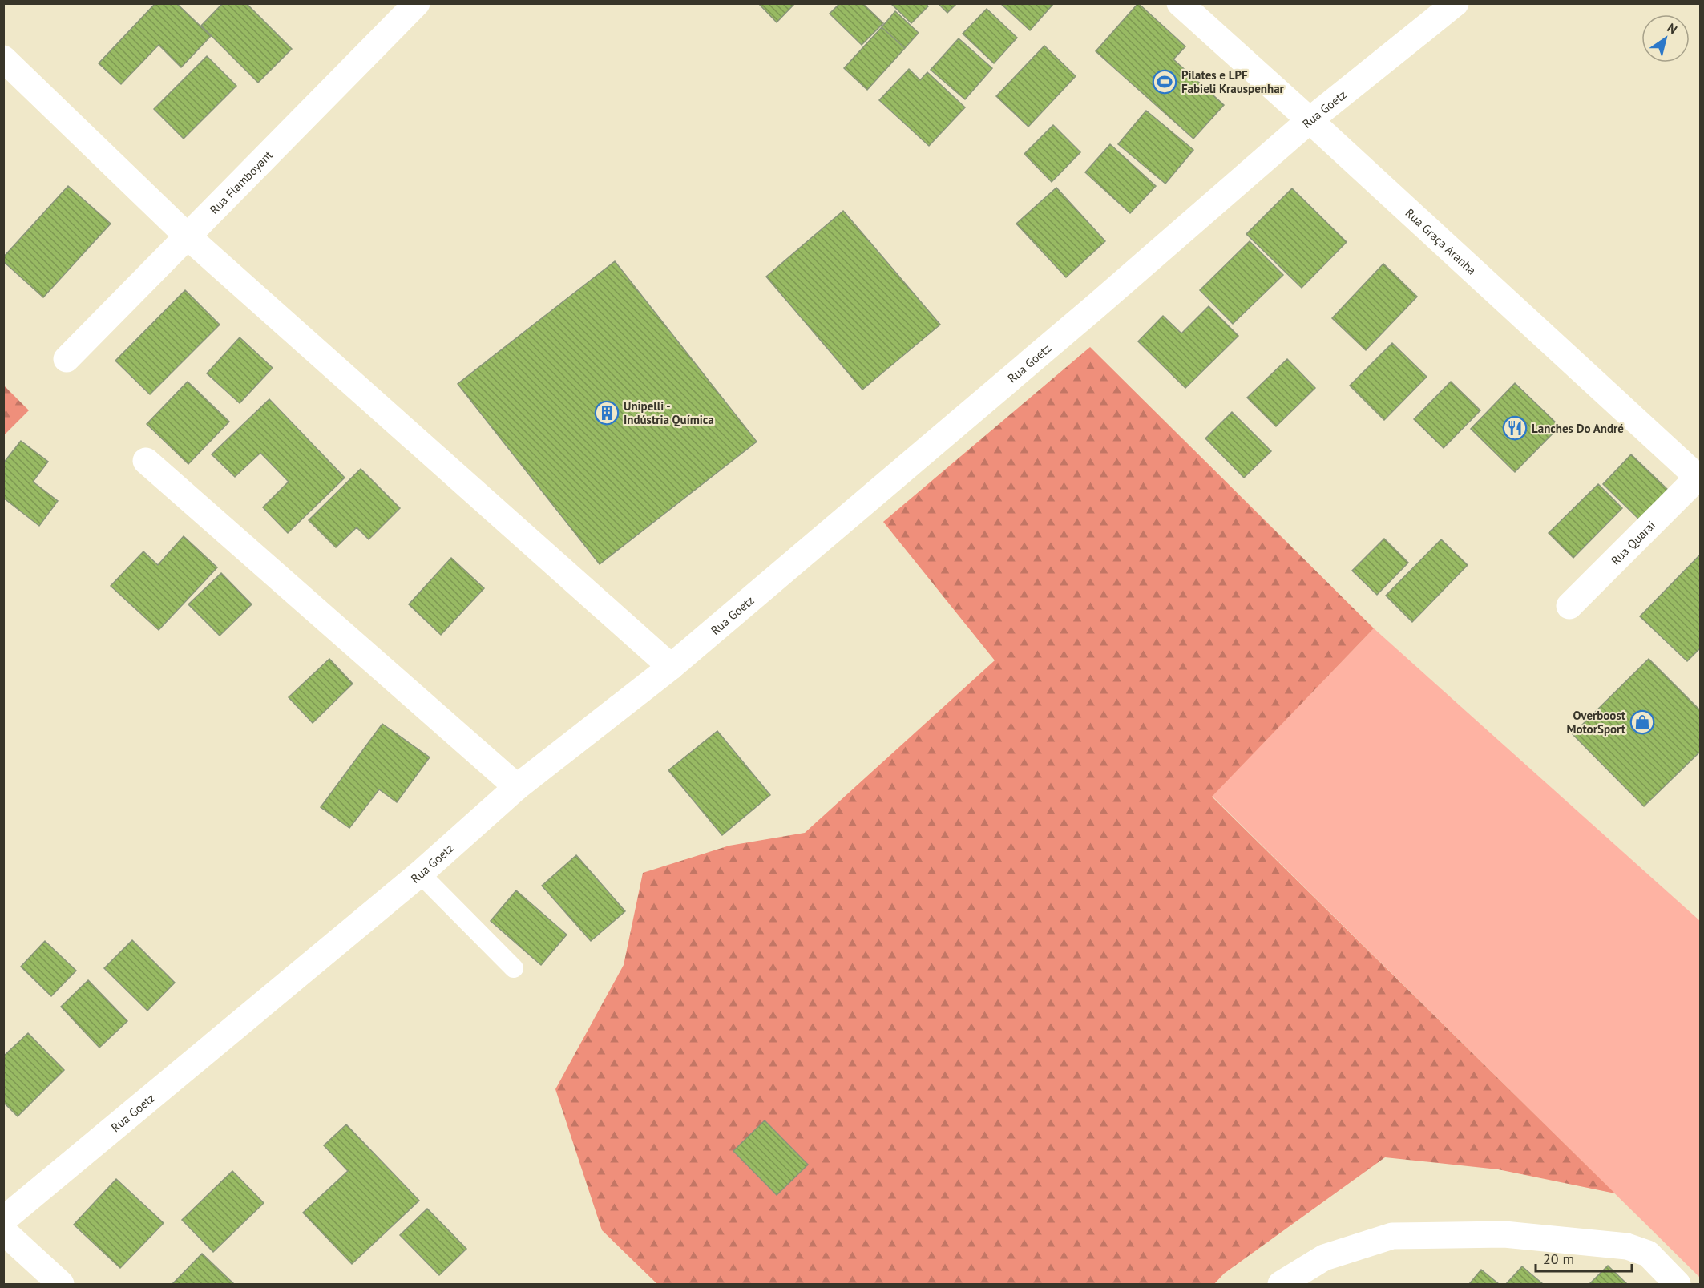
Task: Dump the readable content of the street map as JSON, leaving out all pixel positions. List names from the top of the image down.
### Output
{
  "streets": {
    "street": [
      "Rua Goetz",
      "Rua Flamboyant",
      "Rua Graça Aranha",
      "Rua Quarai"
    ]
  },
  "crossings": [
    ["Rua Goetz", "Rua Graça Aranha"],
    ["Rua Graça Aranha", "Rua Quarai"]
  ],
  "places": {
    "sports": ["Pilates e LPF Fabieli Krauspenhar"],
    "building": ["Unipelli - Indústria Química"],
    "restaurant": ["Lanches Do André"],
    "shop": ["Overboost MotorSport"]
  },
  "scale_bar": "20 m",
  "north": "top right"
}
